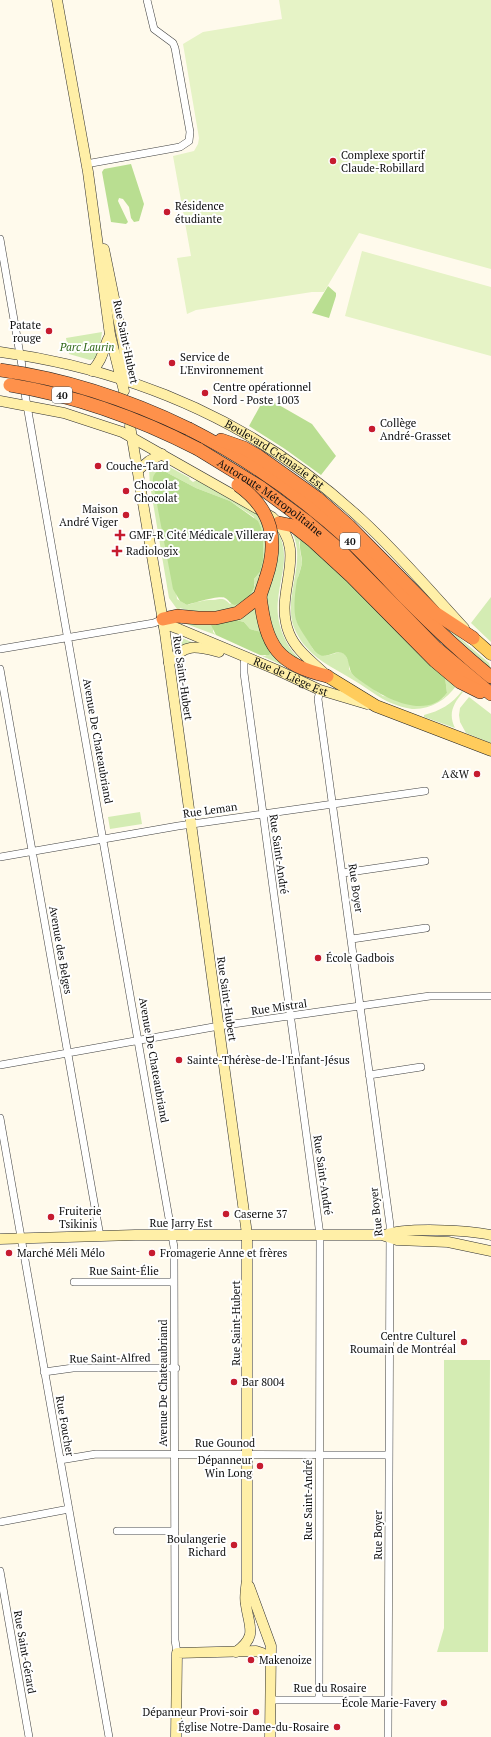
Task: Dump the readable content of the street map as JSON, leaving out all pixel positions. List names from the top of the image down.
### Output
{
  "streets": {
    "highway": ["40", "Autoroute Métropolitaine"],
    "main road": [
      "Rue Saint-Hubert",
      "Boulevard Crémazie Est",
      "Rue de Liège Est",
      "Avenue De Chateaubriand",
      "Rue Jarry Est"
    ],
    "street": [
      "Rue Leman",
      "Rue Saint-André",
      "Rue Boyer",
      "Avenue des Belges",
      "Rue Mistral",
      "Rue Saint-Élie",
      "Rue Saint-Alfred",
      "Rue Foucher",
      "Rue Gounod",
      "Rue Saint-Gérard",
      "Rue du Rosaire"
    ]
  },
  "crossings": [
    ["Rue Saint-Hubert", "Boulevard Crémazie Est"],
    ["Rue Saint-Hubert", "Rue de Liège Est"],
    ["Rue Saint-Hubert", "Rue Leman"],
    ["Rue Saint-Hubert", "Rue Mistral"],
    ["Rue Saint-Hubert", "Rue Jarry Est"],
    ["Rue Saint-Hubert", "Rue Gounod"],
    ["Rue Saint-Hubert", "Rue du Rosaire"],
    ["Rue de Liège Est", "Rue Saint-André"],
    ["Rue de Liège Est", "Rue Boyer"],
    ["Avenue De Chateaubriand", "Rue Leman"],
    ["Avenue De Chateaubriand", "Rue Mistral"],
    ["Avenue De Chateaubriand", "Rue Jarry Est"],
    ["Avenue De Chateaubriand", "Rue Saint-Élie"],
    ["Avenue De Chateaubriand", "Rue Saint-Alfred"],
    ["Avenue De Chateaubriand", "Rue Gounod"],
    ["Rue Leman", "Rue Saint-André"],
    ["Rue Leman", "Rue Boyer"],
    ["Rue Leman", "Avenue des Belges"],
    ["Rue Saint-André", "Rue Mistral"],
    ["Rue Saint-André", "Rue Jarry Est"],
    ["Rue Saint-André", "Rue Gounod"],
    ["Rue Saint-André", "Rue du Rosaire"],
    ["Rue Boyer", "Rue Mistral"],
    ["Rue Boyer", "Rue Jarry Est"],
    ["Rue Boyer", "Rue Gounod"],
    ["Rue Boyer", "Rue du Rosaire"],
    ["Avenue des Belges", "Rue Mistral"],
    ["Avenue des Belges", "Rue Jarry Est"],
    ["Rue Jarry Est", "Rue Foucher"],
    ["Rue Saint-Alfred", "Rue Foucher"],
    ["Rue Foucher", "Rue Gounod"]
  ],
  "parks": ["Parc Laurin"],
  "places": {
    "other": [
      "Complexe sportif Claude-Robillard",
      "Résidence étudiante",
      "Patate rouge",
      "Service de L'Environnement",
      "Centre opérationnel Nord - Poste 1003",
      "Collège André-Grasset",
      "Couche-Tard",
      "Chocolat Chocolat",
      "Maison André Viger",
      "A&W",
      "École Gadbois",
      "Sainte-Thérèse-de-l'Enfant-Jésus",
      "Caserne 37",
      "Fruiterie Tsikinis",
      "Marché Méli Mélo",
      "Fromagerie Anne et frères",
      "Centre Culturel Roumain de Montréal",
      "Bar 8004",
      "Dépanneur Win Long",
      "Boulangerie Richard",
      "Makenoize",
      "École Marie-Favery",
      "Dépanneur Provi-soir",
      "Église Notre-Dame-du-Rosaire"
    ],
    "health": ["GMF-R Cité Médicale Villeray", "Radiologix"]
  }
}
